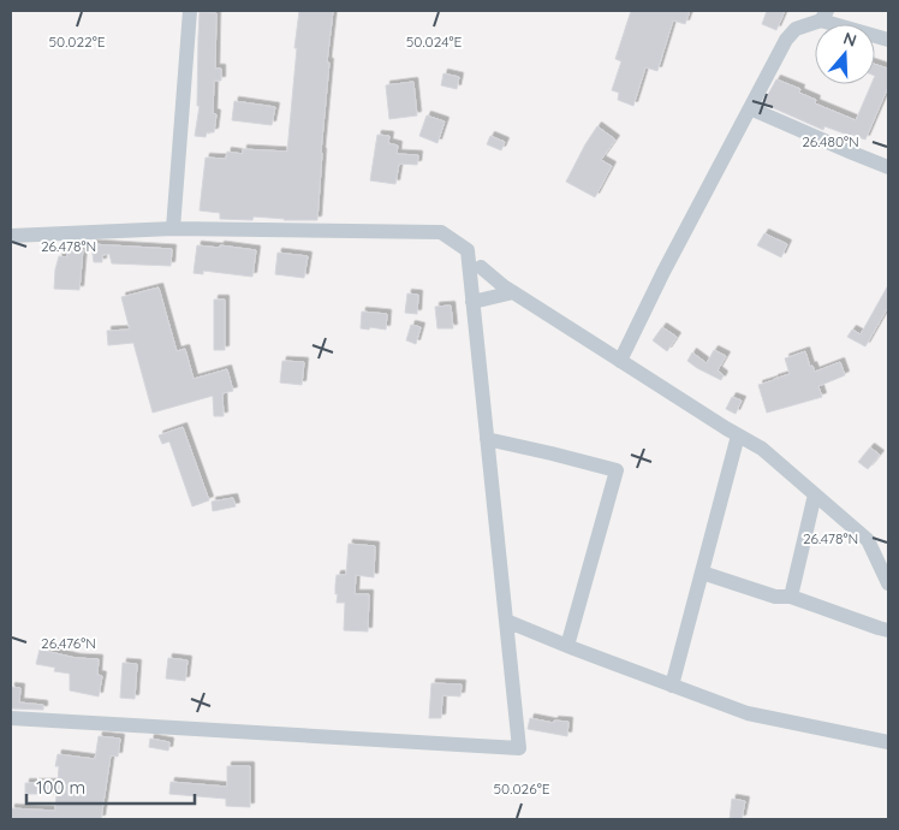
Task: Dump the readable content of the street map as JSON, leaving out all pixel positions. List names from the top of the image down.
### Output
{
  "scale_bar": "100 m",
  "north": "top",
  "coordinates": [
    "50.024°E",
    "50.022°E",
    "26.480°N",
    "26.478°N",
    "26.476°N",
    "50.026°E"
  ]
}
